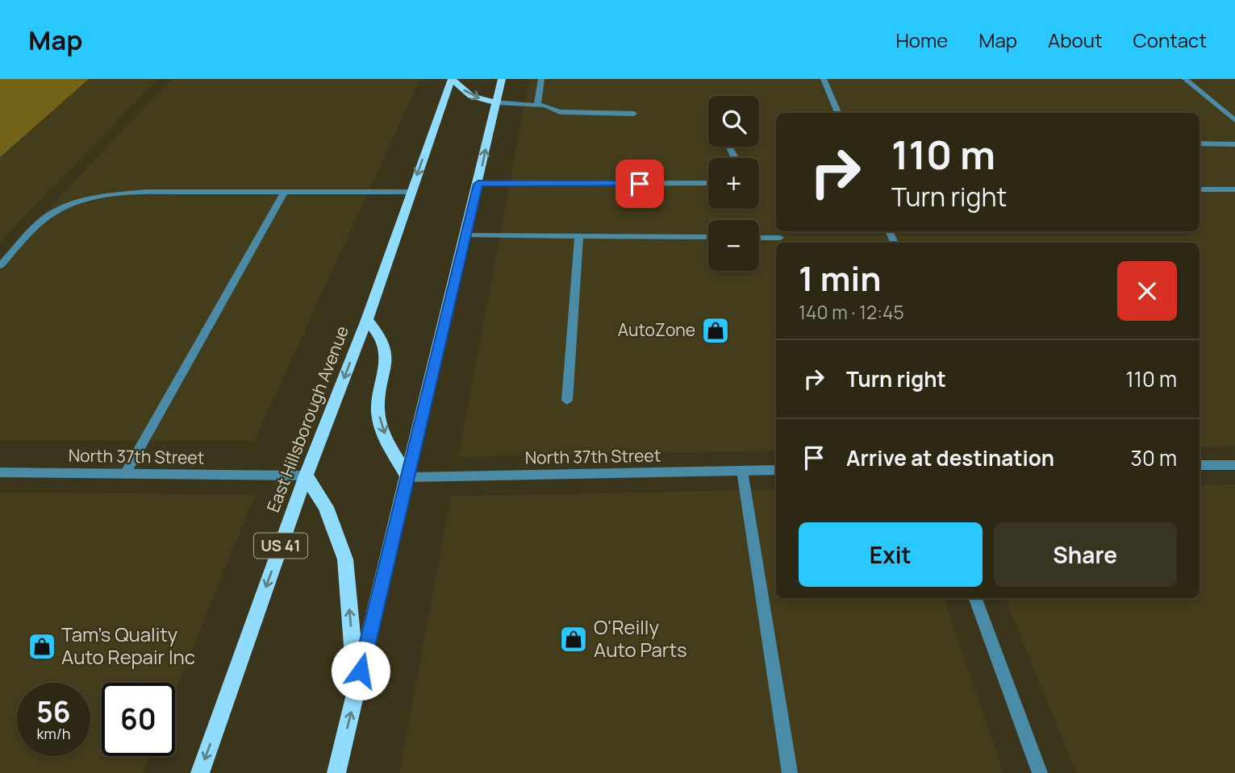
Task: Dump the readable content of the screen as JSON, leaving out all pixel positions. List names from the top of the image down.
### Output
{
  "streets": {
    "main road": ["East Hillsborough Avenue", "US 41"],
    "street": ["North 37th Street"]
  },
  "crossings": [
    ["East Hillsborough Avenue", "North 37th Street"]
  ],
  "places": {
    "shop": ["AutoZone", "O'Reilly Auto Parts", "Tam's Quality Auto Repair Inc"]
  },
  "page": {
    "header": "Map",
    "nav": [
      "Home",
      "Map",
      "About",
      "Contact"
    ],
    "map_buttons": ["+", "−"],
    "turn": ["110 m", "Turn right"],
    "heading": ["1 min", "140 m · 12:45"],
    "list": [
      {
        "name": "Turn right",
        "value": "110 m"
      },
      {
        "name": "Arrive at destination",
        "value": "30 m"
      }
    ],
    "buttons": ["Exit", "Share"],
    "speed": "56 km/h",
    "limit": "60"
  }
}
